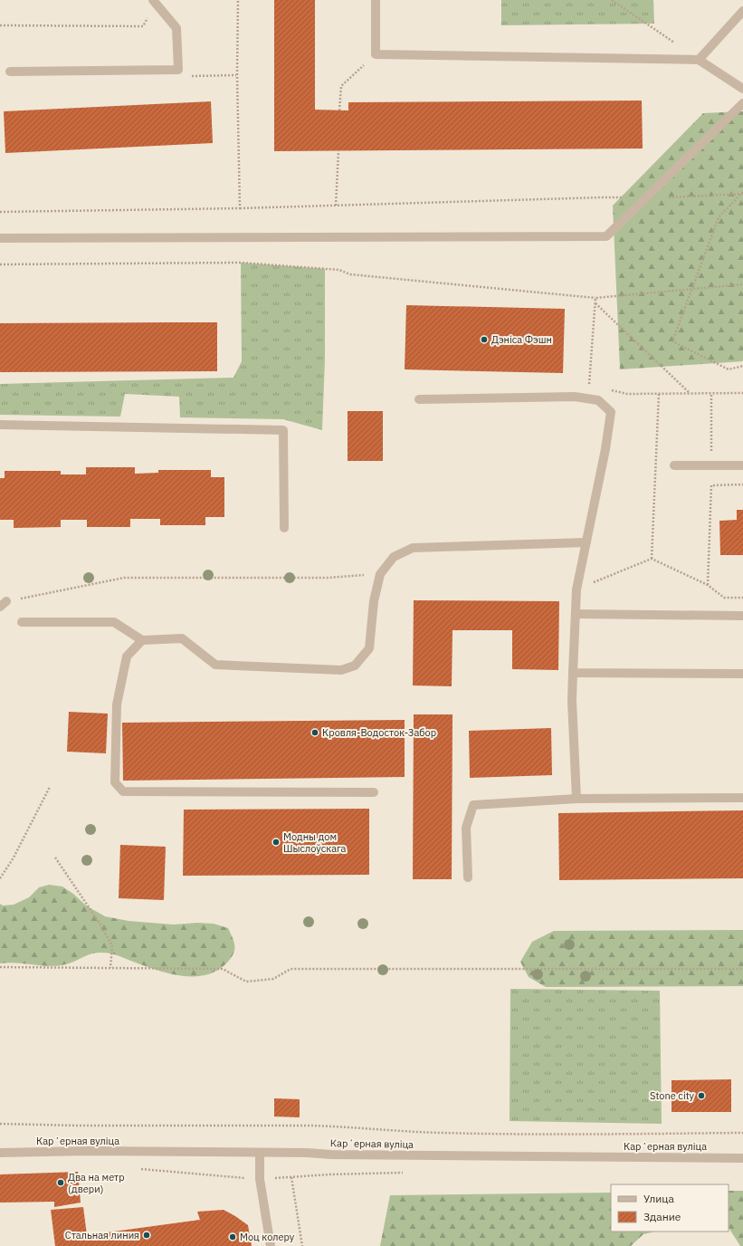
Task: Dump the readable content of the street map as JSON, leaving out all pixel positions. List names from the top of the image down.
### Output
{
  "streets": {
    "street": ["Карʼерная вуліца"]
  },
  "places": [
    "Дэніса Фэшн",
    "Кровля-Водосток-Забор",
    "Модны дом Шыслоўскага",
    "Stone city",
    "Два на метр (двери)",
    "Стальная линия",
    "Моц колеру"
  ],
  "legend": ["Улица", "Здание"]
}
